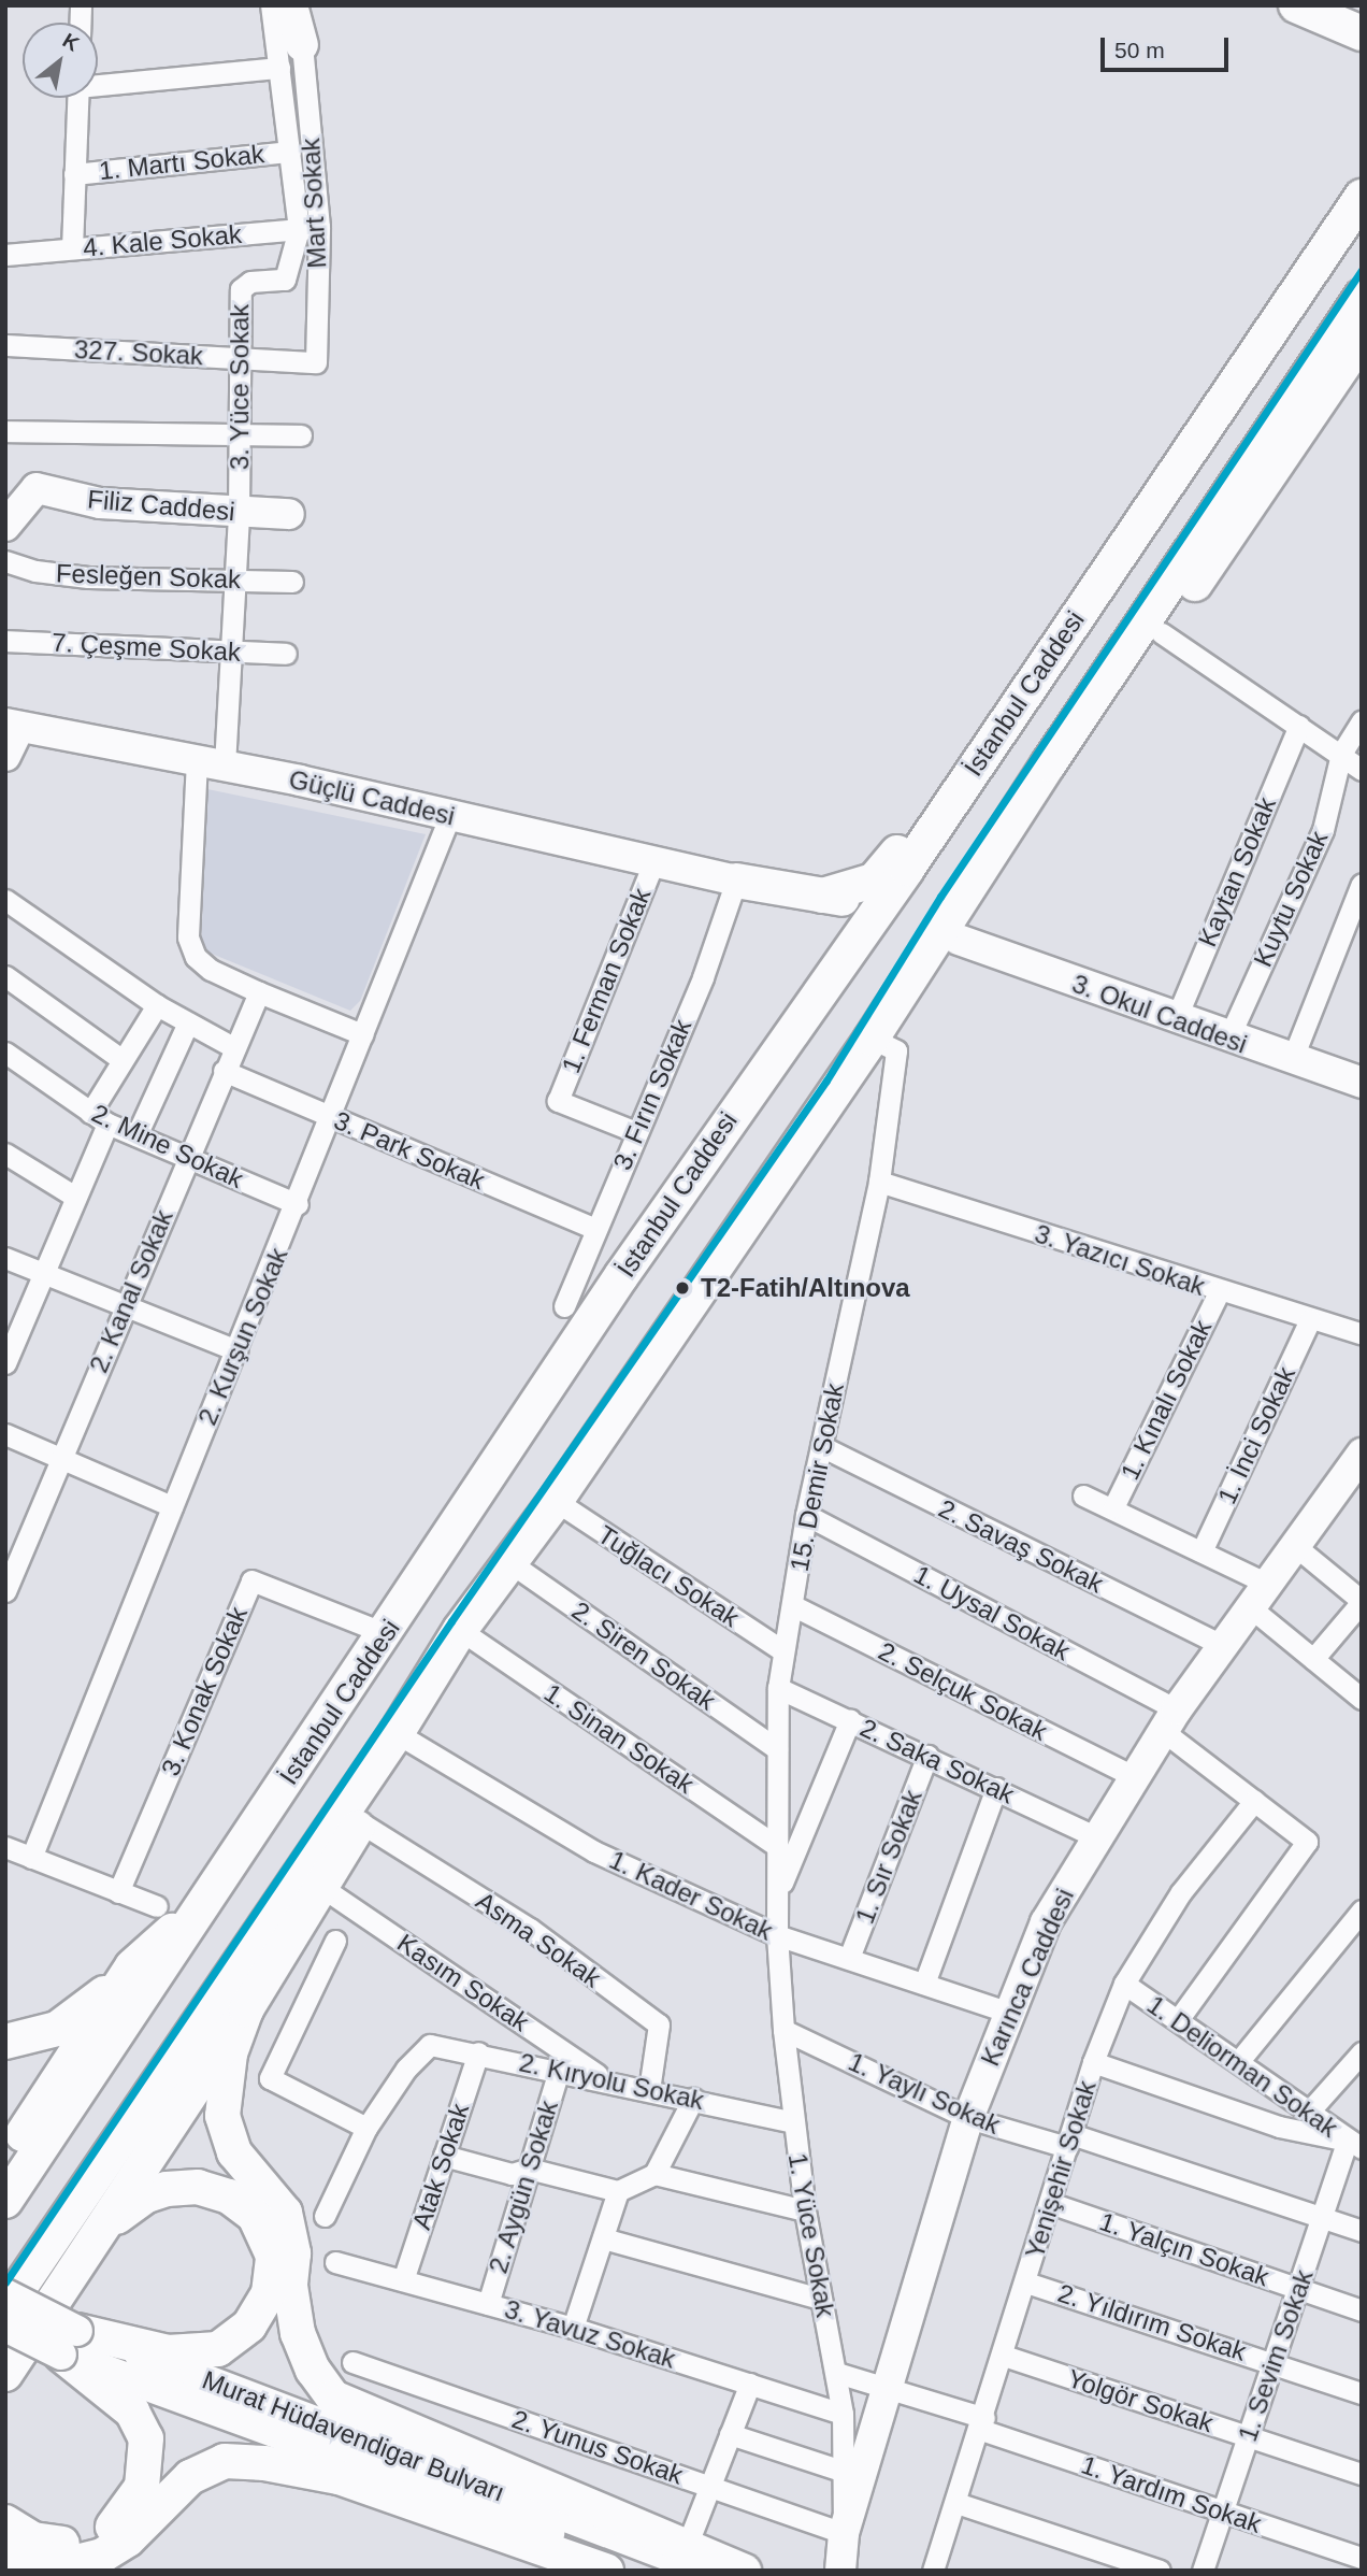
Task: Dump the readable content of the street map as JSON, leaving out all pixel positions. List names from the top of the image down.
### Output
{
  "streets": {
    "highway": ["İstanbul Caddesi"],
    "main road": [
      "Filiz Caddesi",
      "Güçlü Caddesi",
      "3. Okul Caddesi",
      "Karınca Caddesi",
      "Murat Hüdavendigar Bulvarı"
    ],
    "street": [
      "1. Martı Sokak",
      "Mart Sokak",
      "4. Kale Sokak",
      "327. Sokak",
      "3. Yüce Sokak",
      "Fesleğen Sokak",
      "7. Çeşme Sokak",
      "Kaytan Sokak",
      "Kuytu Sokak",
      "1. Ferman Sokak",
      "3. Fırın Sokak",
      "2. Mine Sokak",
      "3. Park Sokak",
      "3. Yazıcı Sokak",
      "2. Kanal Sokak",
      "2. Kurşun Sokak",
      "1. Kınalı Sokak",
      "1. İnci Sokak",
      "15. Demir Sokak",
      "2. Savaş Sokak",
      "Tuğlacı Sokak",
      "1. Uysal Sokak",
      "2. Siren Sokak",
      "3. Konak Sokak",
      "2. Selçuk Sokak",
      "1. Sinan Sokak",
      "2. Saka Sokak",
      "1. Sır Sokak",
      "1. Kader Sokak",
      "Asma Sokak",
      "Kasım Sokak",
      "1. Deliorman Sokak",
      "2. Kıryolu Sokak",
      "1. Yaylı Sokak",
      "Atak Sokak",
      "Yenişehir Sokak",
      "2. Aygün Sokak",
      "1. Yüce Sokak",
      "1. Yalçın Sokak",
      "2. Yıldırım Sokak",
      "3. Yavuz Sokak",
      "1. Sevim Sokak",
      "Yolgör Sokak",
      "2. Yunus Sokak",
      "1. Yardım Sokak"
    ]
  },
  "crossings": [
    ["1. Martı Sokak", "Mart Sokak"],
    ["Mart Sokak", "4. Kale Sokak"],
    ["Mart Sokak", "327. Sokak"],
    ["Mart Sokak", "3. Yüce Sokak"],
    ["4. Kale Sokak", "3. Yüce Sokak"],
    ["327. Sokak", "3. Yüce Sokak"],
    ["3. Yüce Sokak", "Filiz Caddesi"],
    ["3. Yüce Sokak", "Fesleğen Sokak"],
    ["3. Yüce Sokak", "7. Çeşme Sokak"],
    ["3. Yüce Sokak", "Güçlü Caddesi"],
    ["3. Yüce Sokak", "2. Kanal Sokak"],
    ["3. Yüce Sokak", "2. Kurşun Sokak"],
    ["İstanbul Caddesi", "3. Konak Sokak"],
    ["Güçlü Caddesi", "1. Ferman Sokak"],
    ["Güçlü Caddesi", "3. Fırın Sokak"],
    ["Güçlü Caddesi", "2. Kurşun Sokak"],
    ["Kaytan Sokak", "3. Okul Caddesi"],
    ["Kuytu Sokak", "3. Okul Caddesi"],
    ["1. Ferman Sokak", "3. Fırın Sokak"],
    ["3. Fırın Sokak", "3. Park Sokak"],
    ["2. Mine Sokak", "2. Kanal Sokak"],
    ["2. Mine Sokak", "2. Kurşun Sokak"],
    ["3. Park Sokak", "2. Kanal Sokak"],
    ["3. Park Sokak", "2. Kurşun Sokak"],
    ["3. Yazıcı Sokak", "1. Kınalı Sokak"],
    ["3. Yazıcı Sokak", "1. İnci Sokak"],
    ["3. Yazıcı Sokak", "15. Demir Sokak"],
    ["15. Demir Sokak", "2. Savaş Sokak"],
    ["15. Demir Sokak", "Tuğlacı Sokak"],
    ["15. Demir Sokak", "1. Uysal Sokak"],
    ["15. Demir Sokak", "2. Siren Sokak"],
    ["15. Demir Sokak", "2. Selçuk Sokak"],
    ["15. Demir Sokak", "1. Sinan Sokak"],
    ["15. Demir Sokak", "2. Saka Sokak"],
    ["15. Demir Sokak", "1. Kader Sokak"],
    ["15. Demir Sokak", "1. Yüce Sokak"],
    ["2. Savaş Sokak", "Karınca Caddesi"],
    ["1. Uysal Sokak", "Karınca Caddesi"],
    ["1. Uysal Sokak", "1. Deliorman Sokak"],
    ["1. Uysal Sokak", "Yenişehir Sokak"],
    ["2. Selçuk Sokak", "Karınca Caddesi"],
    ["2. Saka Sokak", "1. Sır Sokak"],
    ["2. Saka Sokak", "Karınca Caddesi"],
    ["1. Sır Sokak", "1. Kader Sokak"],
    ["1. Kader Sokak", "Karınca Caddesi"],
    ["1. Kader Sokak", "1. Yüce Sokak"],
    ["Asma Sokak", "2. Kıryolu Sokak"],
    ["Karınca Caddesi", "1. Yaylı Sokak"],
    ["Karınca Caddesi", "1. Yüce Sokak"],
    ["Karınca Caddesi", "2. Yunus Sokak"],
    ["Karınca Caddesi", "1. Yardım Sokak"],
    ["Kasım Sokak", "2. Kıryolu Sokak"],
    ["1. Deliorman Sokak", "Yenişehir Sokak"],
    ["1. Deliorman Sokak", "1. Sevim Sokak"],
    ["2. Kıryolu Sokak", "Atak Sokak"],
    ["2. Kıryolu Sokak", "2. Aygün Sokak"],
    ["2. Kıryolu Sokak", "1. Yüce Sokak"],
    ["1. Yaylı Sokak", "Yenişehir Sokak"],
    ["1. Yaylı Sokak", "1. Yüce Sokak"],
    ["1. Yaylı Sokak", "1. Sevim Sokak"],
    ["Atak Sokak", "3. Yavuz Sokak"],
    ["Yenişehir Sokak", "1. Yalçın Sokak"],
    ["Yenişehir Sokak", "2. Yıldırım Sokak"],
    ["Yenişehir Sokak", "Yolgör Sokak"],
    ["Yenişehir Sokak", "1. Yardım Sokak"],
    ["2. Aygün Sokak", "3. Yavuz Sokak"],
    ["1. Yüce Sokak", "3. Yavuz Sokak"],
    ["1. Yüce Sokak", "2. Yunus Sokak"],
    ["1. Yüce Sokak", "1. Yardım Sokak"],
    ["1. Yalçın Sokak", "1. Sevim Sokak"],
    ["2. Yıldırım Sokak", "1. Sevim Sokak"],
    ["1. Sevim Sokak", "Yolgör Sokak"],
    ["1. Sevim Sokak", "1. Yardım Sokak"]
  ],
  "places": ["T2-Fatih/Altınova"],
  "scale_bar": "50 m",
  "north": "top right"
}
